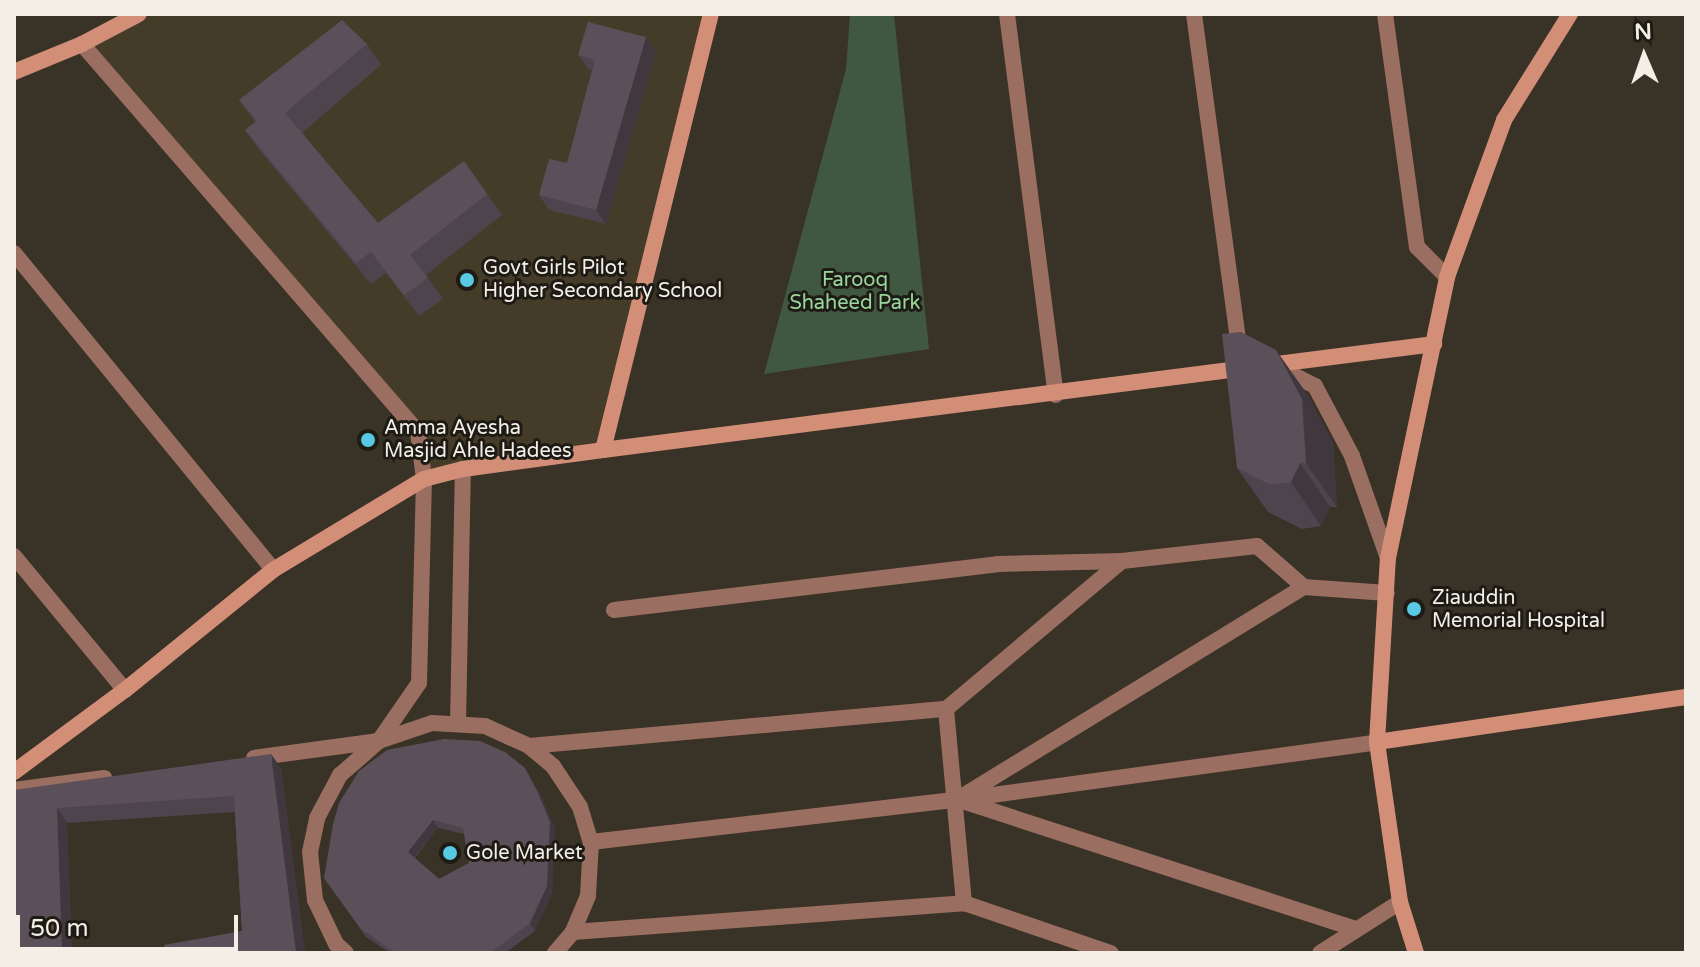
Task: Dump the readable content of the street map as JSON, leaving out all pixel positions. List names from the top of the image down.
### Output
{
  "parks": ["Farooq Shaheed Park"],
  "places": [
    "Govt Girls Pilot Higher Secondary School",
    "Amma Ayesha Masjid Ahle Hadees",
    "Ziauddin Memorial Hospital",
    "Gole Market"
  ],
  "scale_bar": "50 m",
  "north": "top"
}
